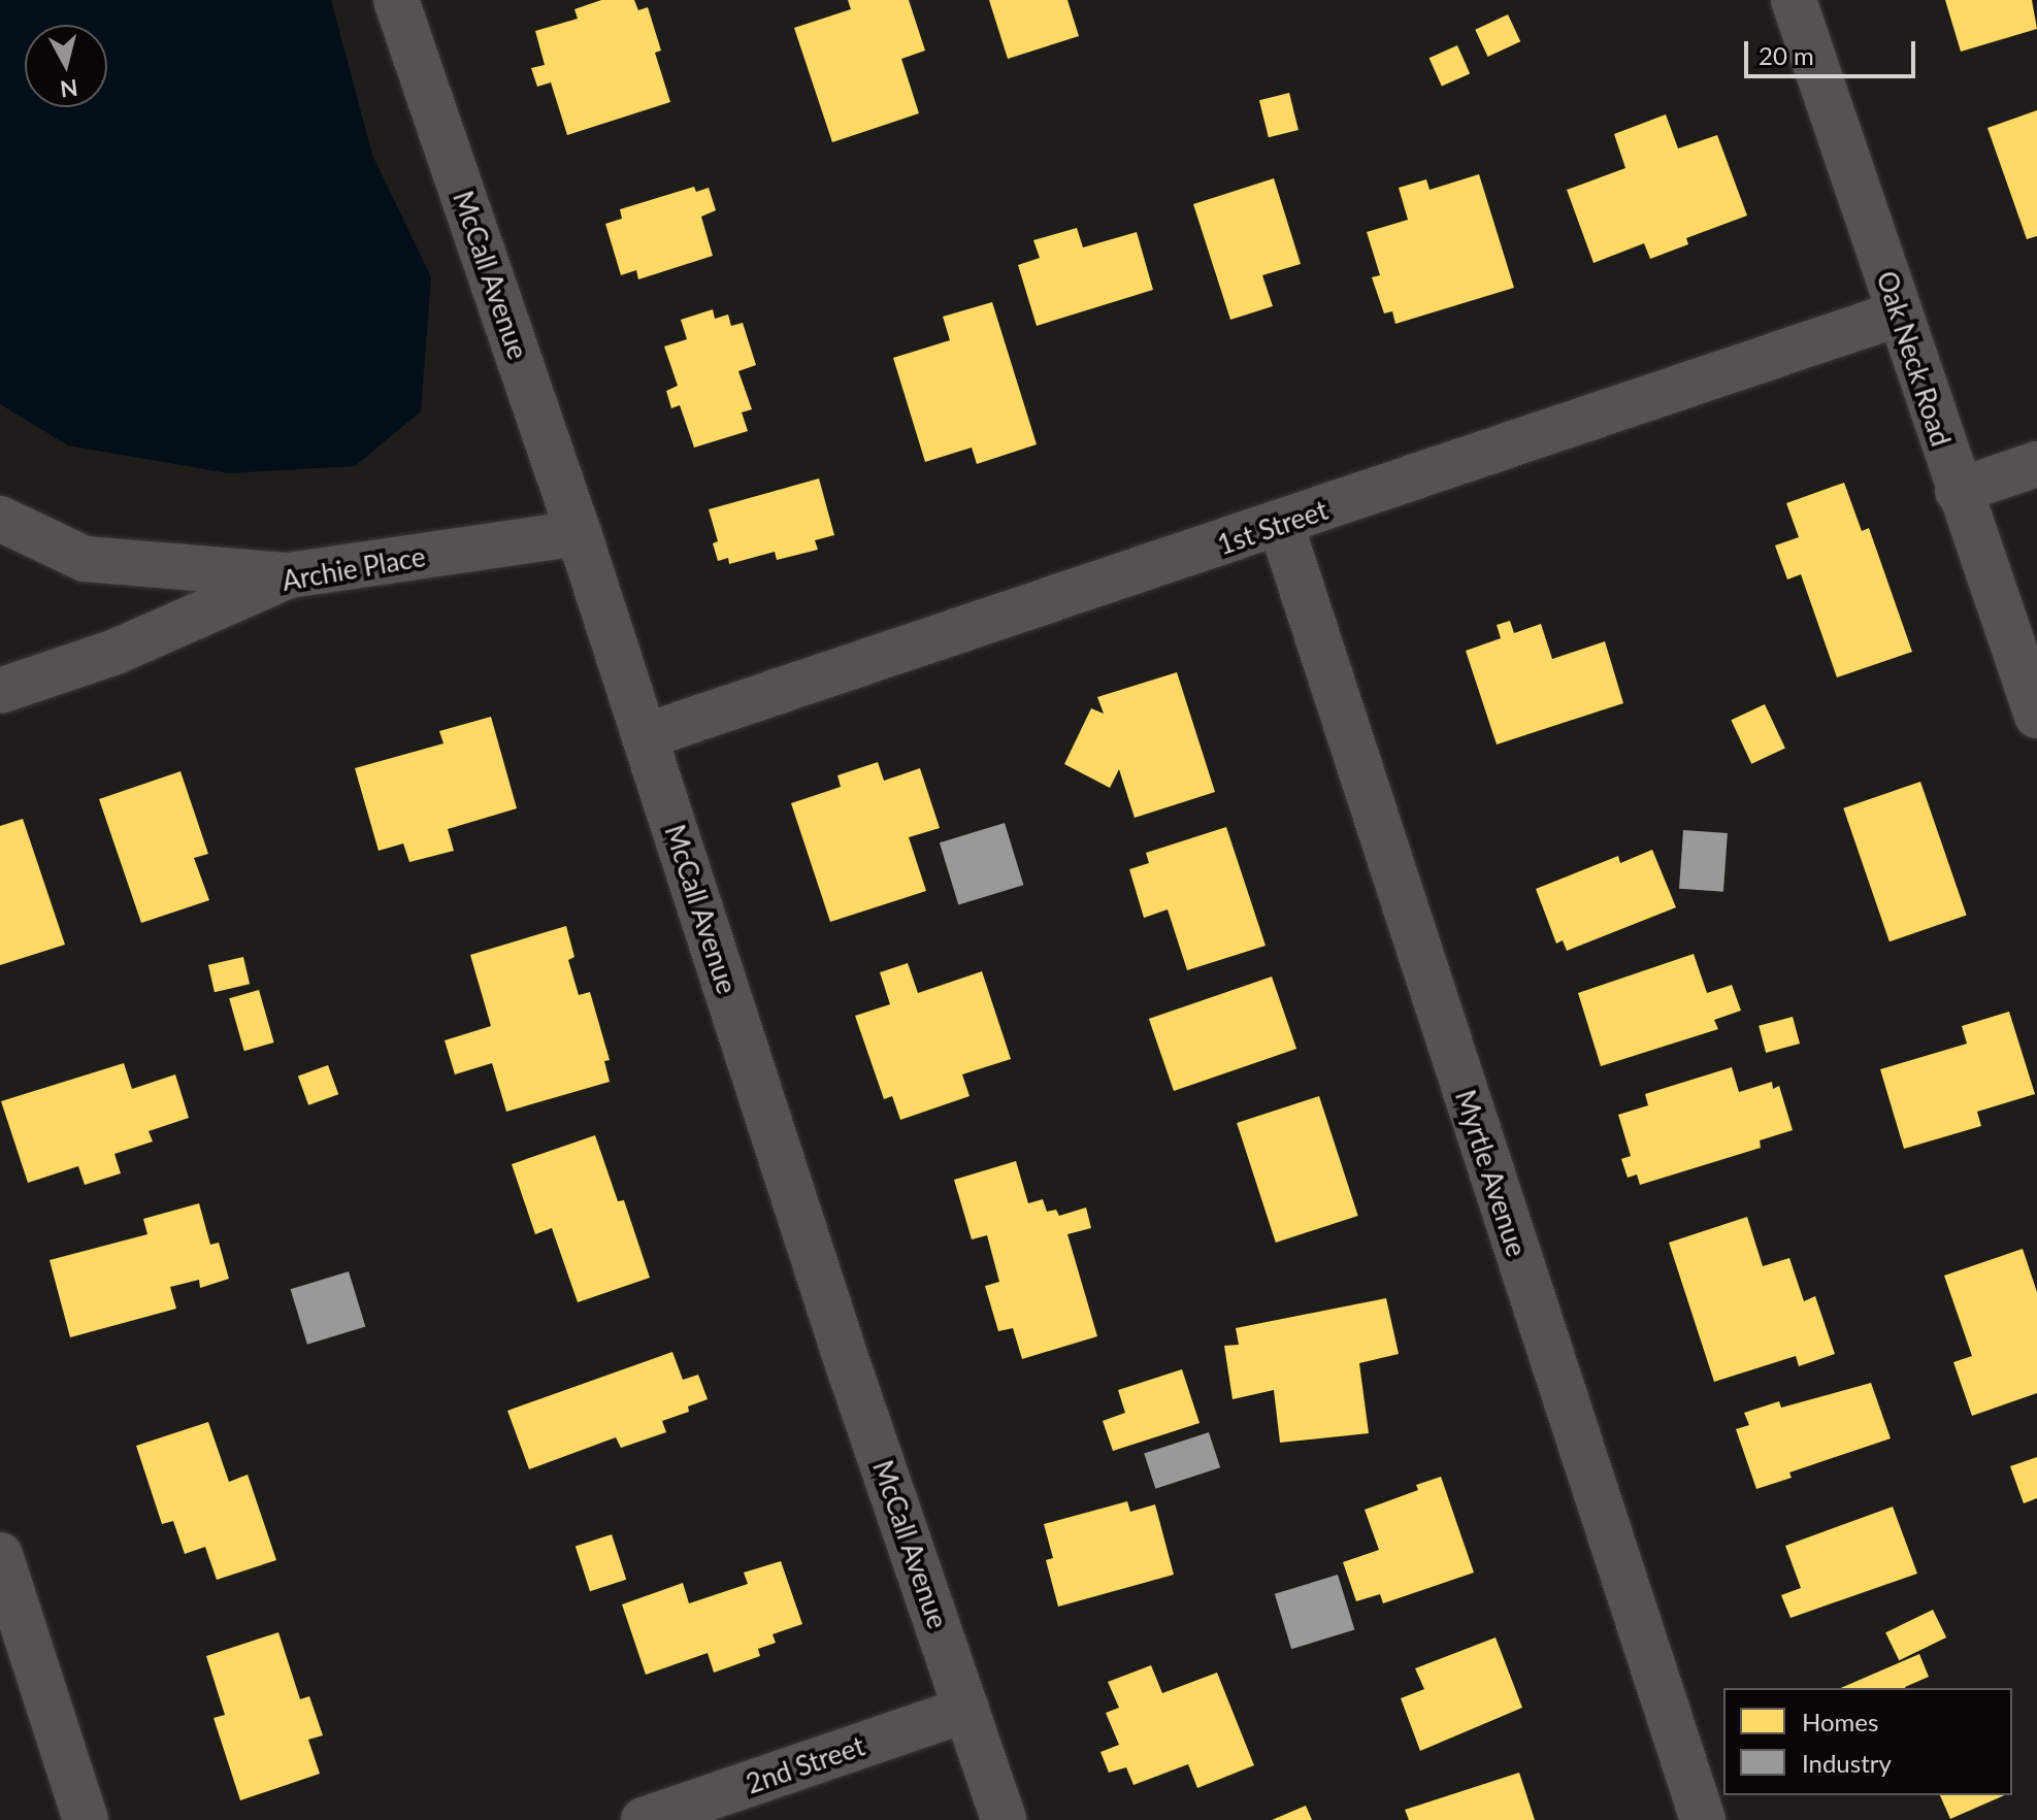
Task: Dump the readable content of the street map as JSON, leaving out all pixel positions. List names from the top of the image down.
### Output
{
  "streets": {
    "street": [
      "McCall Avenue",
      "Oak Neck Road",
      "1st Street",
      "Archie Place",
      "Myrtle Avenue",
      "2nd Street"
    ]
  },
  "crossings": [
    ["McCall Avenue", "1st Street"],
    ["McCall Avenue", "Archie Place"],
    ["McCall Avenue", "2nd Street"],
    ["Oak Neck Road", "1st Street"],
    ["1st Street", "Myrtle Avenue"]
  ],
  "legend": ["Homes", "Industry"],
  "scale_bar": "20 m",
  "north": "bottom"
}
